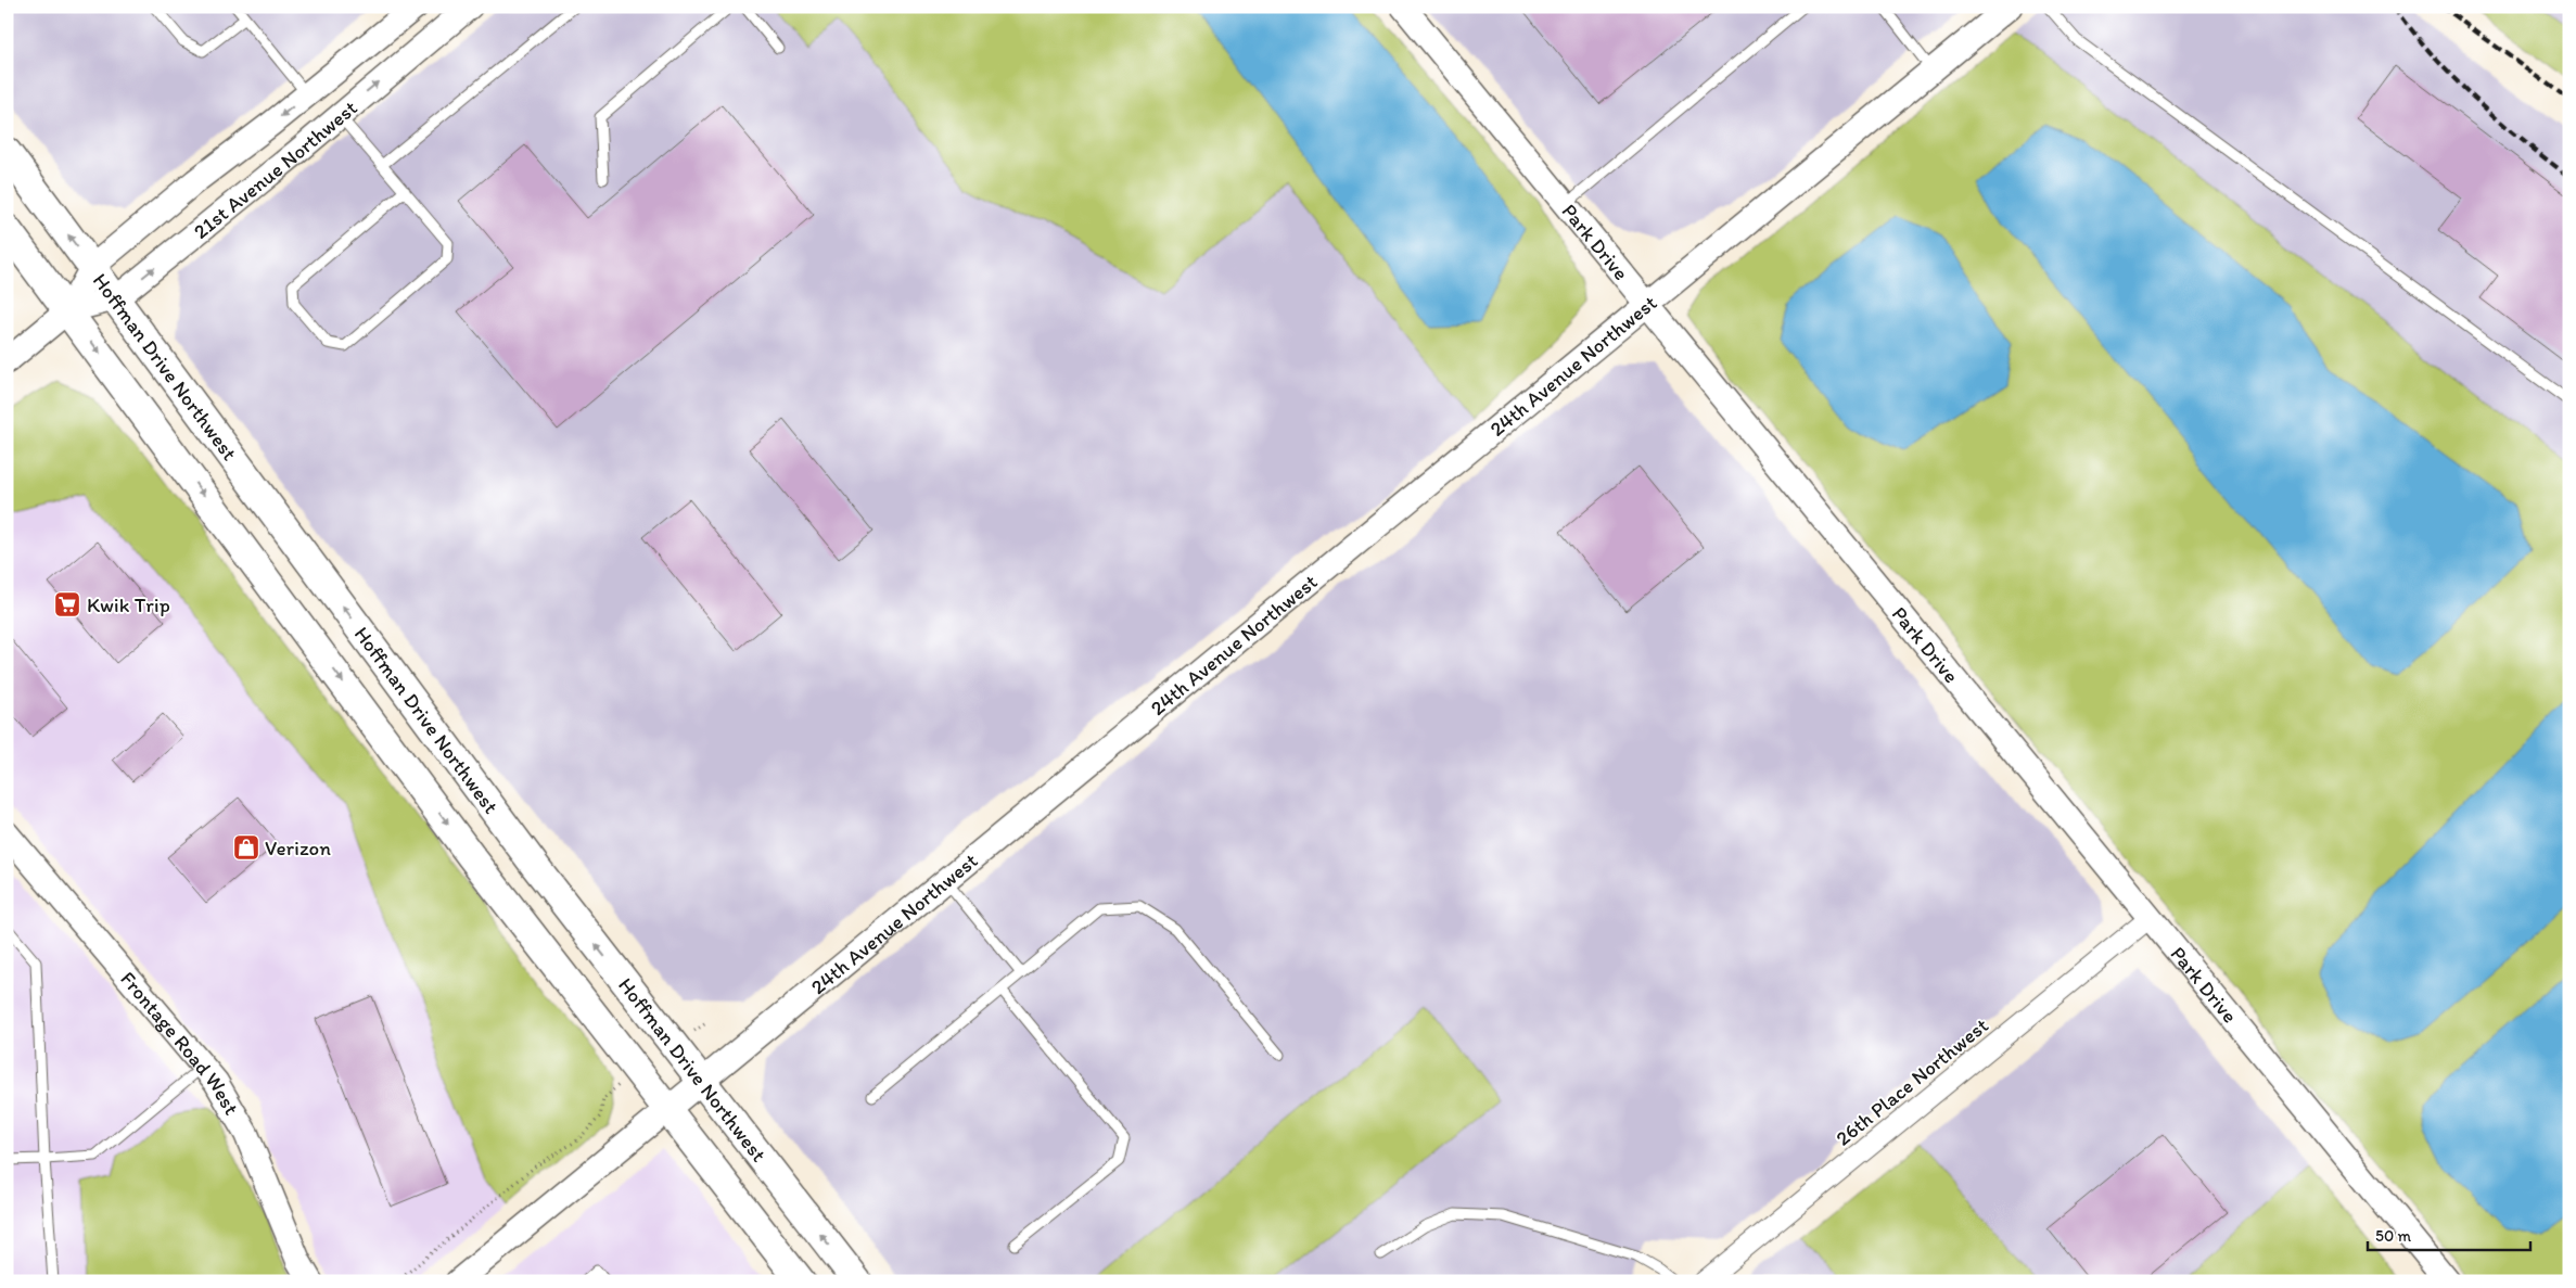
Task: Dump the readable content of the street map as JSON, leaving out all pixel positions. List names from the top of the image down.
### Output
{
  "streets": {
    "main road": ["Hoffman Drive Northwest"],
    "street": [
      "21st Avenue Northwest",
      "Park Drive",
      "24th Avenue Northwest",
      "Frontage Road West",
      "26th Place Northwest"
    ]
  },
  "crossings": [
    ["21st Avenue Northwest", "Hoffman Drive Northwest"],
    ["Park Drive", "24th Avenue Northwest"],
    ["Park Drive", "26th Place Northwest"],
    ["24th Avenue Northwest", "Hoffman Drive Northwest"]
  ],
  "places": {
    "supermarket": ["Kwik Trip"],
    "shop": ["Verizon"]
  },
  "scale_bar": "50 m"
}
